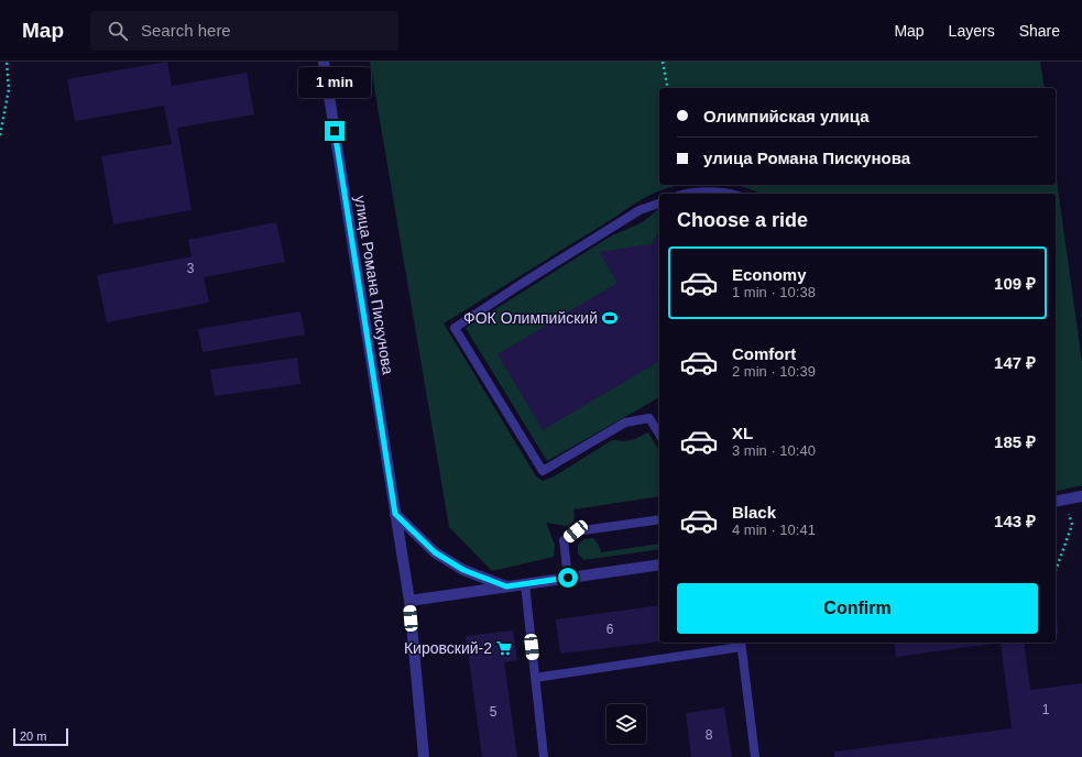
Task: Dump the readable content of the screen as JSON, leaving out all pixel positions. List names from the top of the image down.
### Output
{
  "streets": {
    "street": ["улица Романа Пискунова"]
  },
  "places": {
    "sports": ["ФОК Олимпийский"],
    "supermarket": ["Кировский-2"]
  },
  "house_numbers": [
    "3",
    "6",
    "1",
    "5",
    "8"
  ],
  "scale_bar": "20 m",
  "page": {
    "header": "Map",
    "search": "Search here",
    "nav": ["Map", "Layers", "Share"],
    "bubble": "1 min",
    "banner": ["Олимпийская улица", "улица Романа Пискунова"],
    "heading": "Choose a ride",
    "list": [
      {
        "name": "Economy",
        "note": "1 min · 10:38",
        "value": "109 ₽"
      },
      {
        "name": "Comfort",
        "note": "2 min · 10:39",
        "value": "147 ₽"
      },
      {
        "name": "XL",
        "note": "3 min · 10:40",
        "value": "185 ₽"
      },
      {
        "name": "Black",
        "note": "4 min · 10:41",
        "value": "143 ₽"
      }
    ],
    "buttons": "Confirm",
    "scale": "20 m"
  }
}
